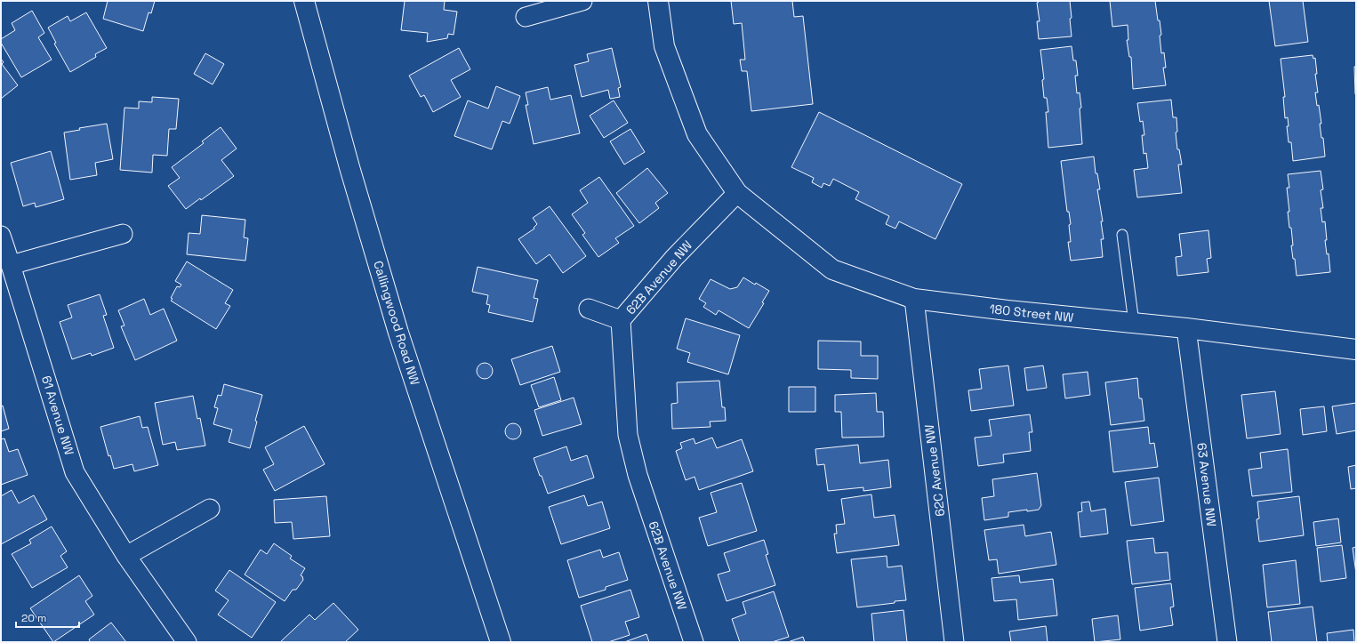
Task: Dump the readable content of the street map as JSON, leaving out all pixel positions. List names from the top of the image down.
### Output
{
  "streets": {
    "street": [
      "62B Avenue NW",
      "180 Street NW",
      "Callingwood Road NW",
      "61 Avenue NW",
      "62C Avenue NW",
      "63 Avenue NW"
    ]
  },
  "crossings": [
    ["62B Avenue NW", "180 Street NW"],
    ["180 Street NW", "62C Avenue NW"],
    ["180 Street NW", "63 Avenue NW"]
  ],
  "scale_bar": "20 m"
}
